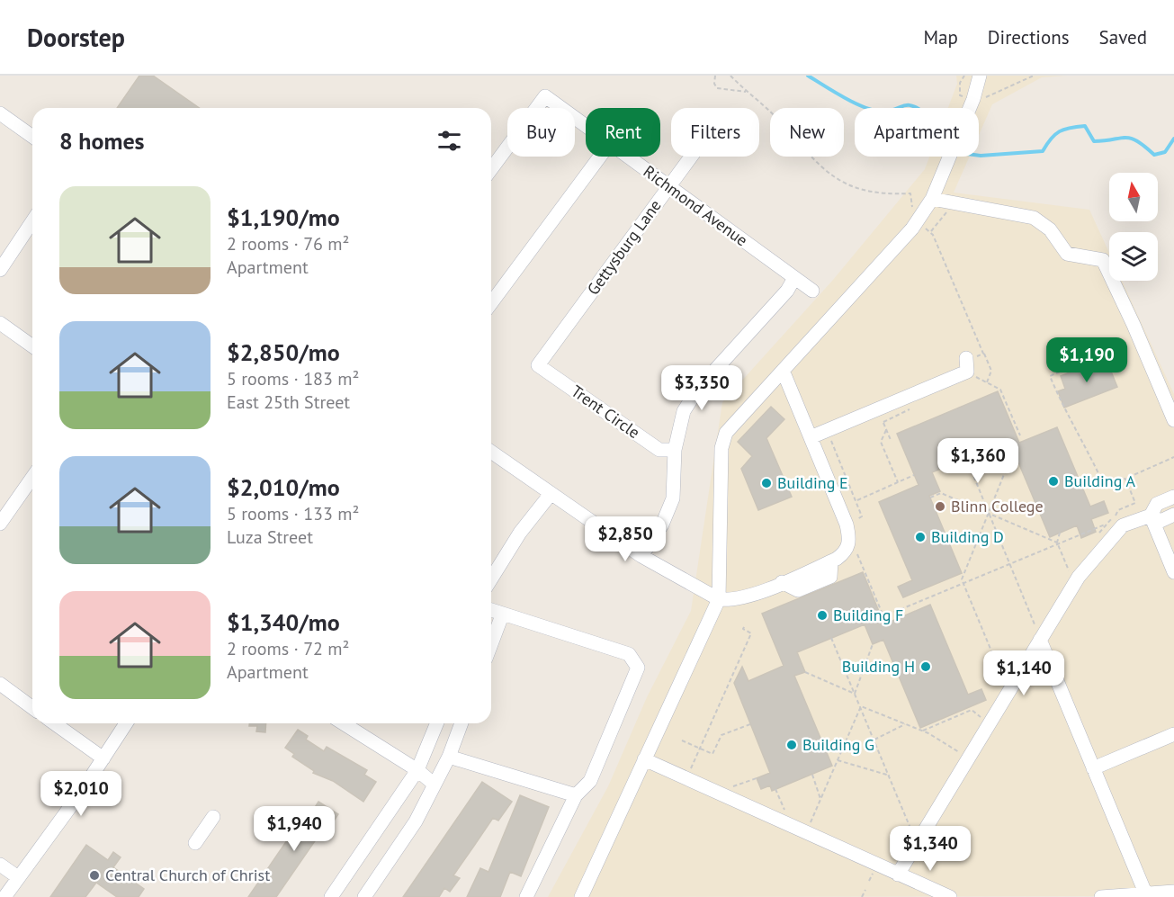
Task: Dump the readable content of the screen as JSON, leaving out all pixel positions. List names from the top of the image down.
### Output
{
  "streets": {
    "street": ["Richmond Avenue", "Gettysburg Lane", "Trent Circle"]
  },
  "crossings": [
    ["Richmond Avenue", "Gettysburg Lane"],
    ["Gettysburg Lane", "Trent Circle"]
  ],
  "places": [
    "Building A",
    "Building E",
    "Blinn College",
    "Building D",
    "Building F",
    "Building H",
    "Building G",
    "Central Church of Christ"
  ],
  "north": "top",
  "page": {
    "header": "Doorstep",
    "nav": ["Map", "Directions", "Saved"],
    "chip": [
      "Buy",
      "Rent",
      "Filters",
      "New",
      "Apartment"
    ],
    "heading": "8 homes",
    "list": [
      {
        "name": "$1,190/mo",
        "note": "2 rooms · 76 m² · Apartment"
      },
      {
        "name": "$2,850/mo",
        "note": "5 rooms · 183 m² · East 25th Street"
      },
      {
        "name": "$2,010/mo",
        "note": "5 rooms · 133 m² · Luza Street"
      },
      {
        "name": "$1,340/mo",
        "note": "2 rooms · 72 m² · Apartment"
      }
    ],
    "price": [
      "$1,190",
      "$3,350",
      "$1,360",
      "$2,850",
      "$1,140",
      "$2,010",
      "$1,940",
      "$1,340"
    ]
  }
}
